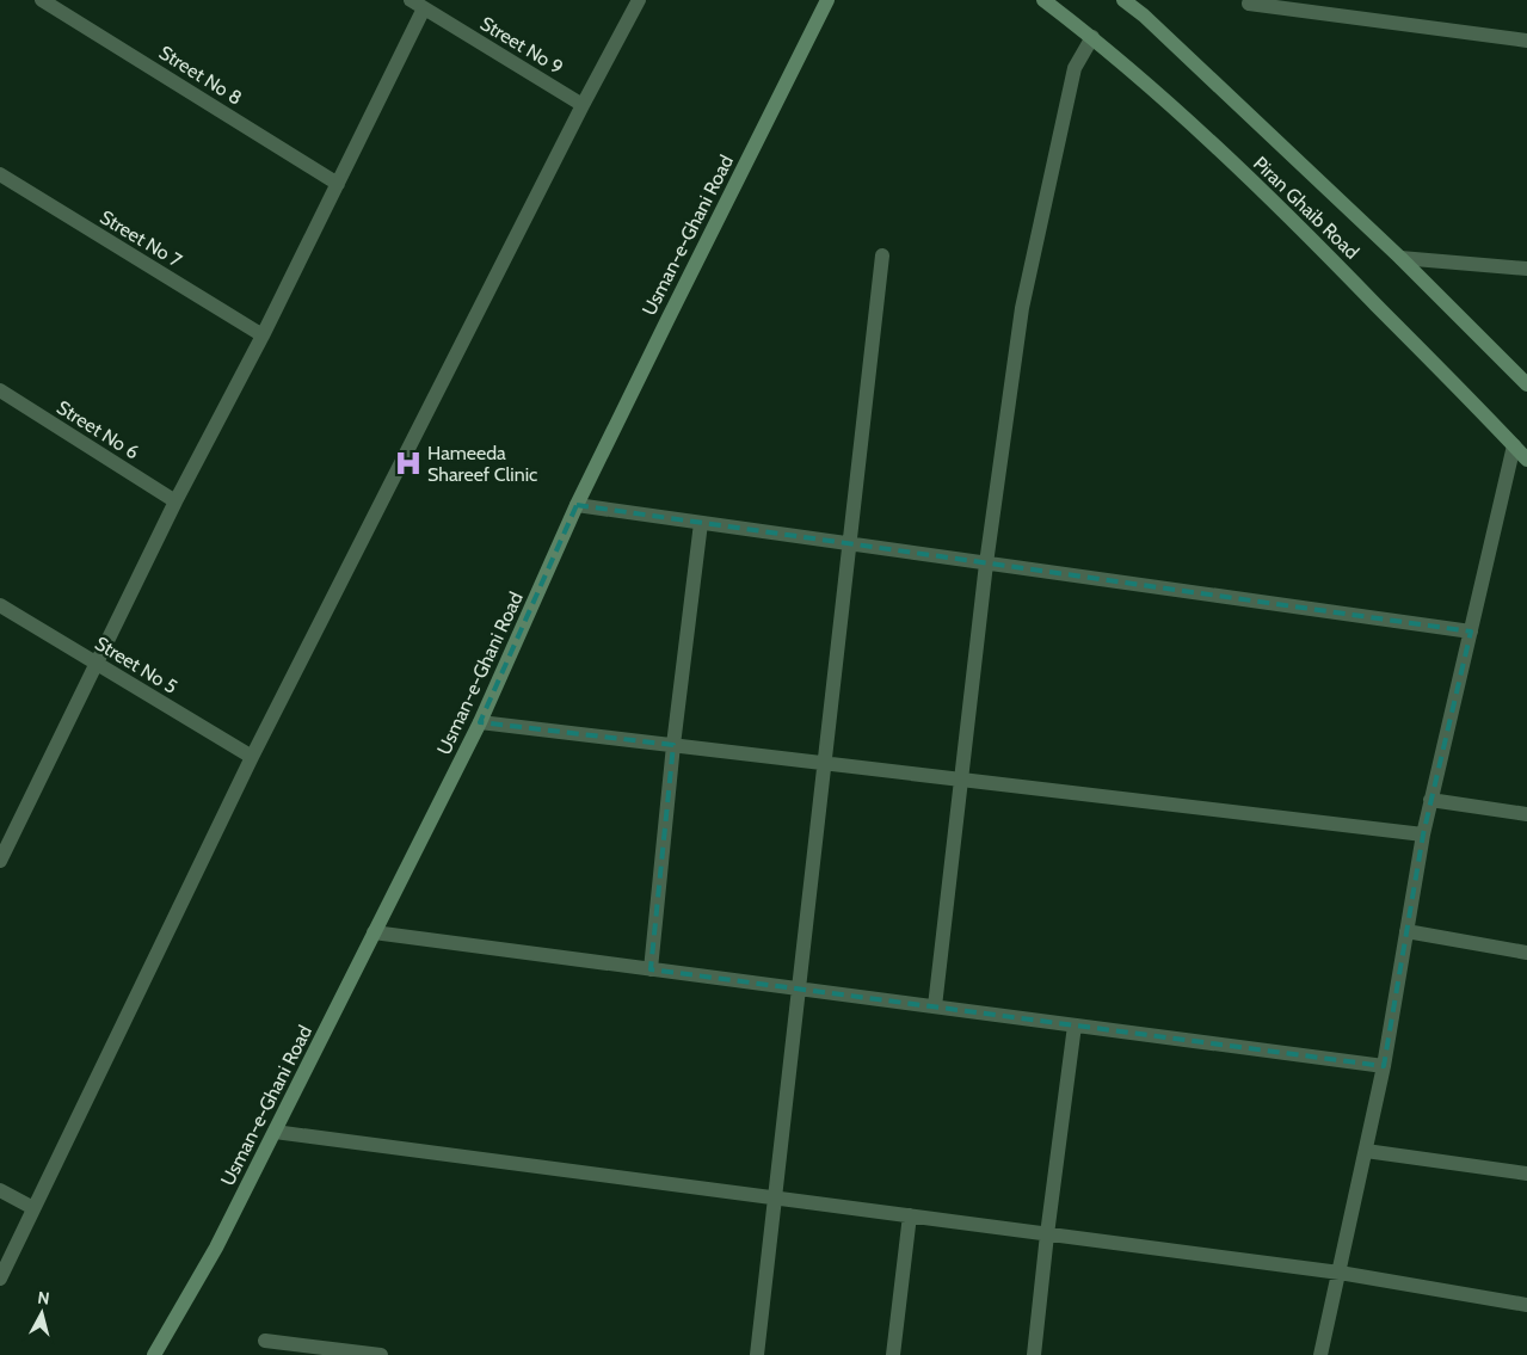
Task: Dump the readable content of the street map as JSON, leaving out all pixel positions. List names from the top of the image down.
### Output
{
  "streets": {
    "main road": ["Piran Ghaib Road", "Usman-e-Ghani Road"],
    "street": [
      "Street No 9",
      "Street No 8",
      "Street No 7",
      "Street No 6",
      "Street No 5"
    ]
  },
  "places": {
    "hospital": ["Hameeda Shareef Clinic"]
  },
  "north": "top"
}
